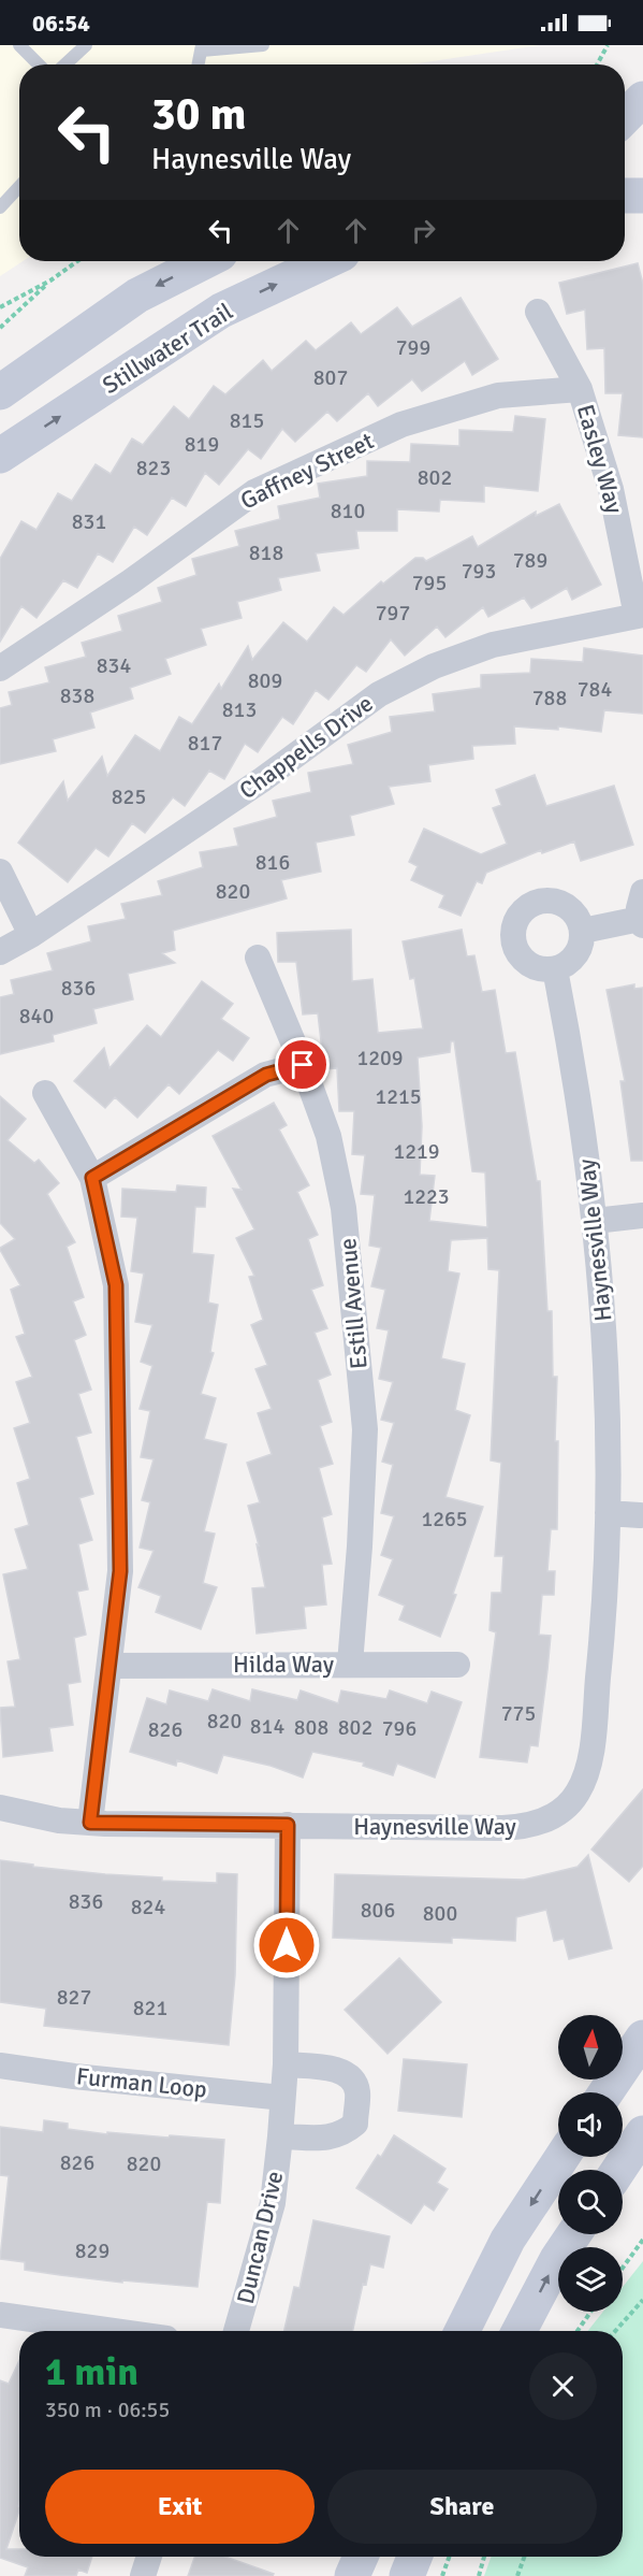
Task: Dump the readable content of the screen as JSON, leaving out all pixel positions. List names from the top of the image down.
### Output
{
  "streets": {
    "main road": ["Stillwater Trail"],
    "street": [
      "Easley Way",
      "Gaffney Street",
      "Chappells Drive",
      "Haynesville Way",
      "Estill Avenue",
      "Hilda Way",
      "Furman Loop",
      "Duncan Drive"
    ]
  },
  "crossings": [
    ["Easley Way", "Gaffney Street"],
    ["Easley Way", "Chappells Drive"],
    ["Haynesville Way", "Duncan Drive"],
    ["Estill Avenue", "Hilda Way"],
    ["Furman Loop", "Duncan Drive"]
  ],
  "house_numbers": [
    "799",
    "807",
    "815",
    "819",
    "823",
    "802",
    "810",
    "831",
    "818",
    "789",
    "793",
    "795",
    "797",
    "834",
    "809",
    "784",
    "838",
    "788",
    "813",
    "817",
    "825",
    "816",
    "820",
    "836",
    "840",
    "1209",
    "1215",
    "1219",
    "1223",
    "1265",
    "775",
    "820",
    "814",
    "808",
    "802",
    "796",
    "826",
    "836",
    "824",
    "806",
    "800",
    "827",
    "821",
    "826",
    "820",
    "829"
  ],
  "north": "top",
  "page": {
    "status": "06:54",
    "turn": ["30 m", "Haynesville Way"],
    "heading": ["1 min", "350 m · 06:55"],
    "buttons": ["Exit", "Share"]
  }
}
